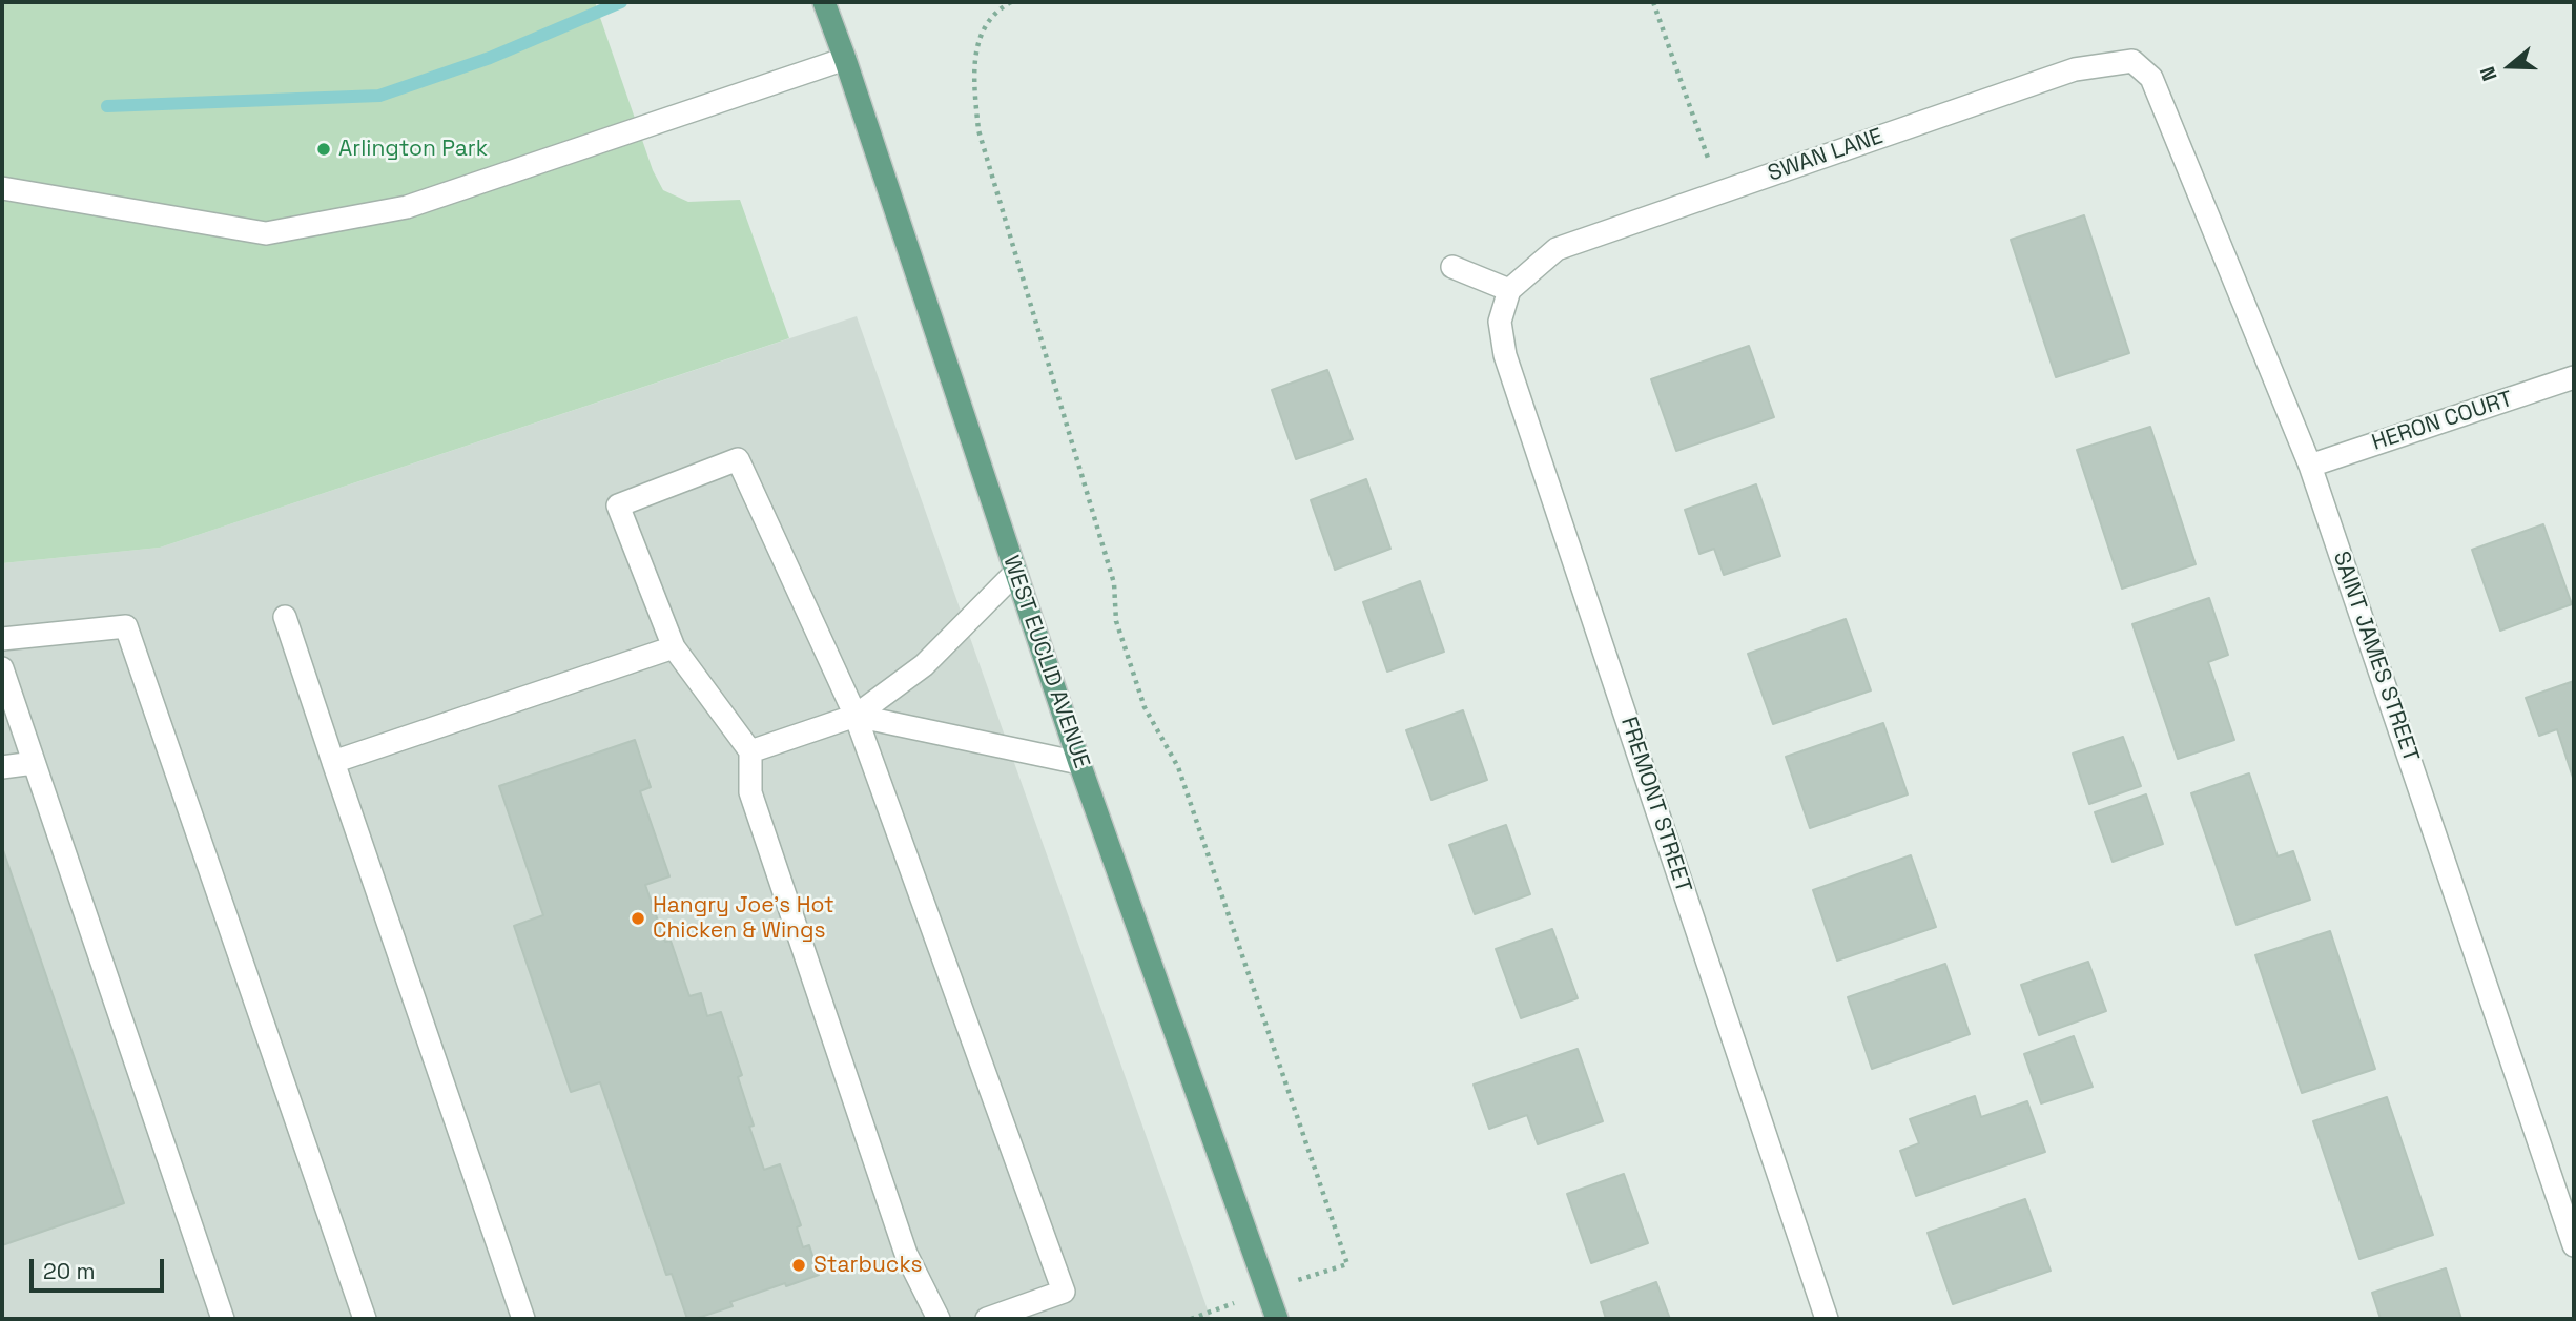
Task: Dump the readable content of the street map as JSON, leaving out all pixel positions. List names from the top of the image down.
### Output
{
  "streets": {
    "main road": ["WEST EUCLID AVENUE"],
    "street": [
      "SWAN LANE",
      "HERON COURT",
      "SAINT JAMES STREET",
      "FREMONT STREET"
    ]
  },
  "crossings": [
    ["SWAN LANE", "SAINT JAMES STREET"],
    ["SWAN LANE", "FREMONT STREET"],
    ["HERON COURT", "SAINT JAMES STREET"]
  ],
  "places": ["Arlington Park", "Hangry Joe's Hot Chicken & Wings", "Starbucks"],
  "scale_bar": "20 m",
  "north": "left"
}
